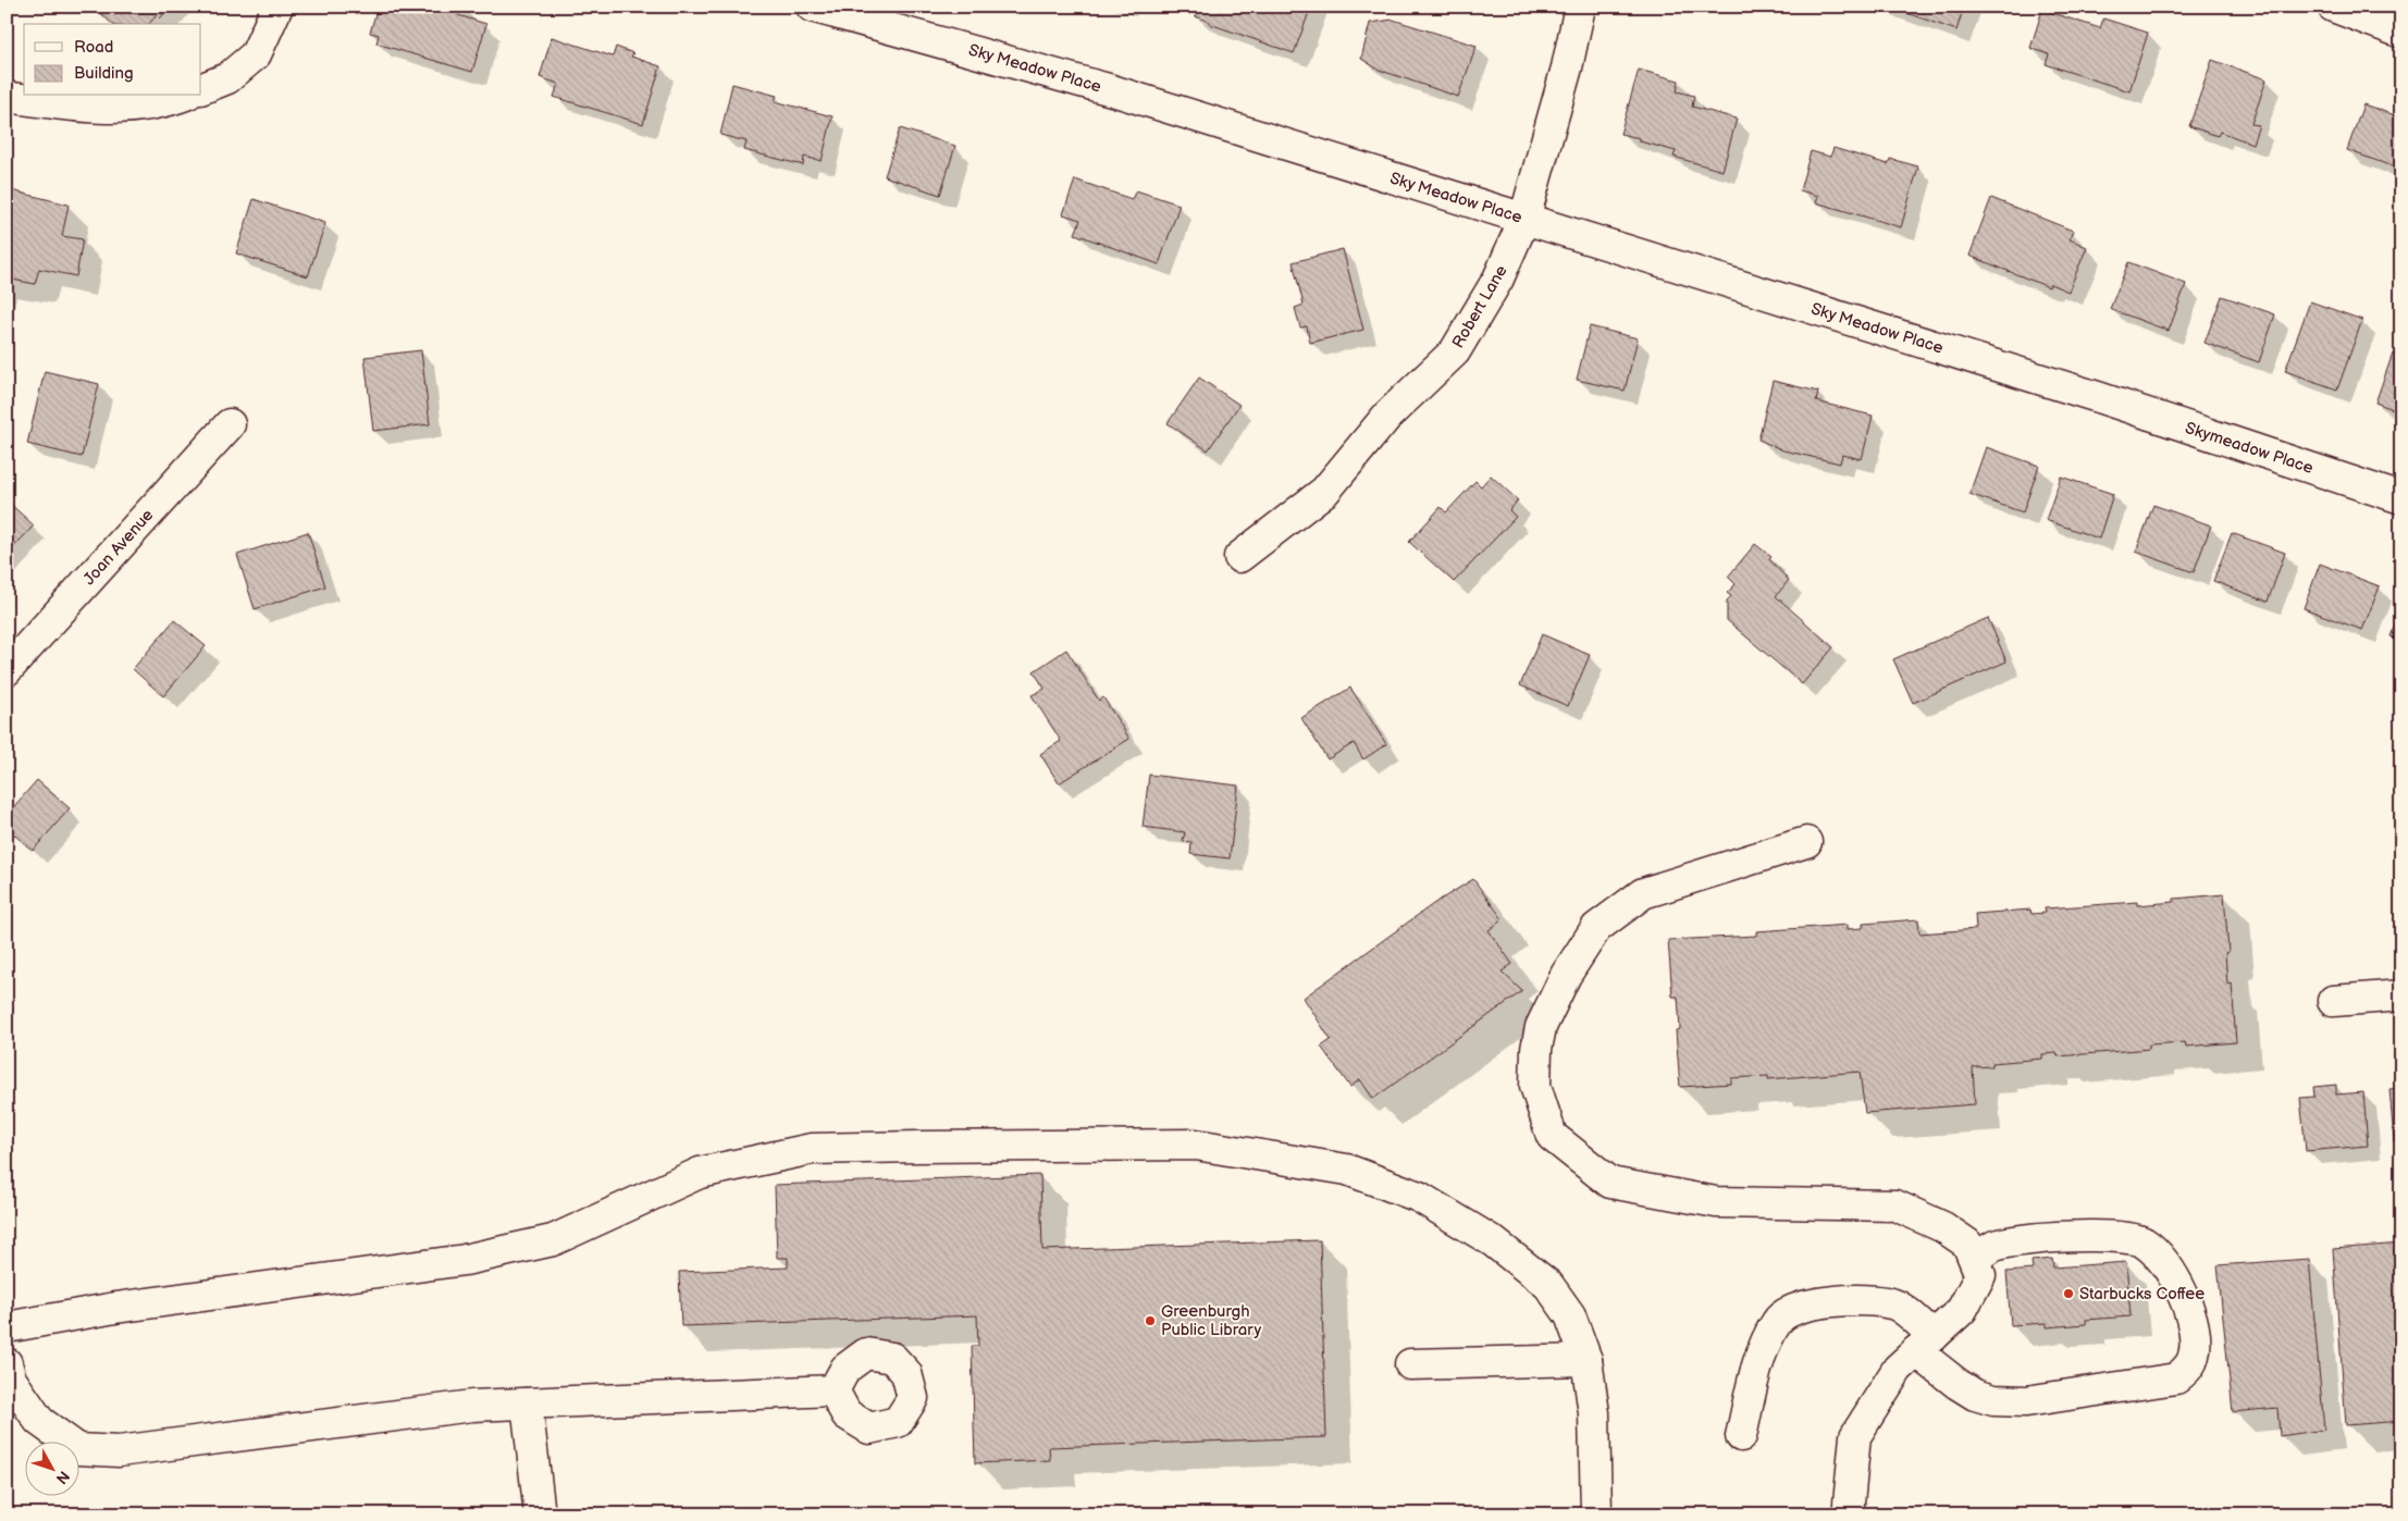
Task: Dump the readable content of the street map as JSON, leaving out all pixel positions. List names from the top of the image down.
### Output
{
  "streets": {
    "street": [
      "Sky Meadow Place",
      "Robert Lane",
      "Skymeadow Place",
      "Joan Avenue"
    ]
  },
  "crossings": [
    ["Sky Meadow Place", "Robert Lane"],
    ["Sky Meadow Place", "Skymeadow Place"]
  ],
  "places": ["Starbucks Coffee", "Greenburgh Public Library"],
  "legend": ["Road", "Building"],
  "north": "bottom right"
}
